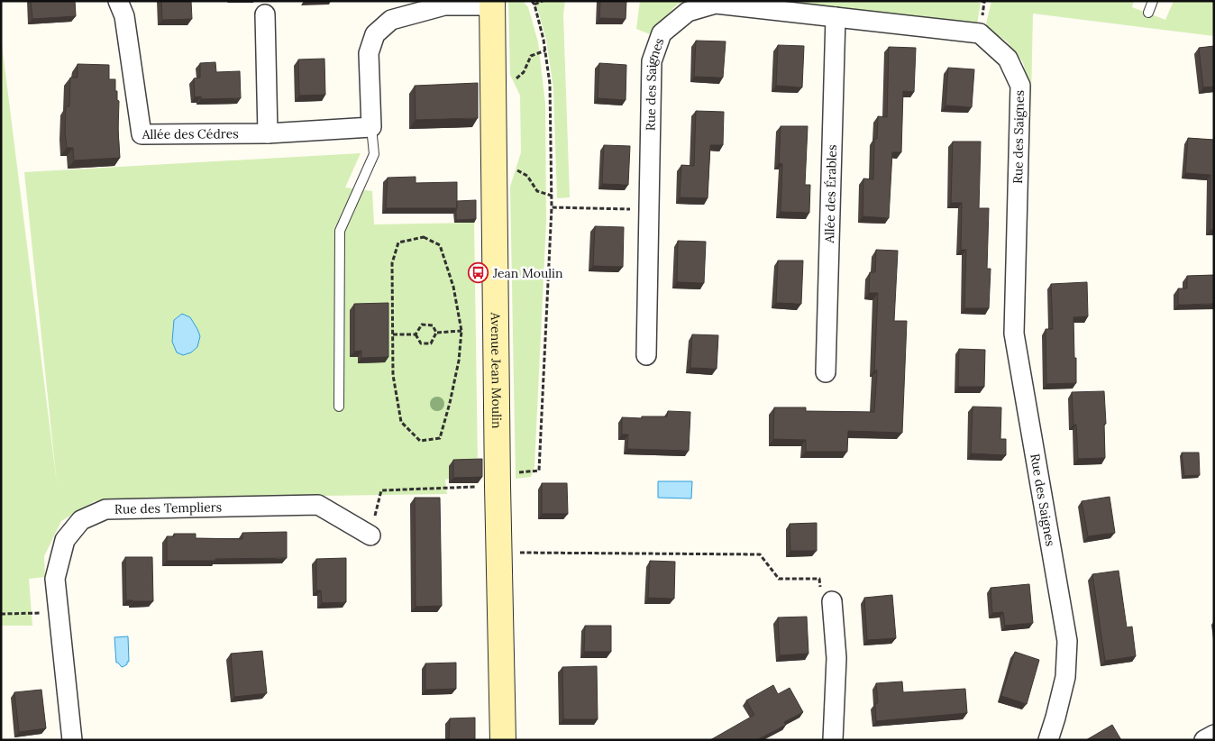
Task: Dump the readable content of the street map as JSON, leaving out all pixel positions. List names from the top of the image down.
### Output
{
  "streets": {
    "main road": ["Avenue Jean Moulin"],
    "street": [
      "Rue des Saignes",
      "Allée des Cédres",
      "Allée des Érables",
      "Rue des Templiers"
    ]
  },
  "crossings": [
    ["Rue des Saignes", "Allée des Érables"]
  ],
  "places": {
    "bus stop": ["Jean Moulin"]
  }
}
